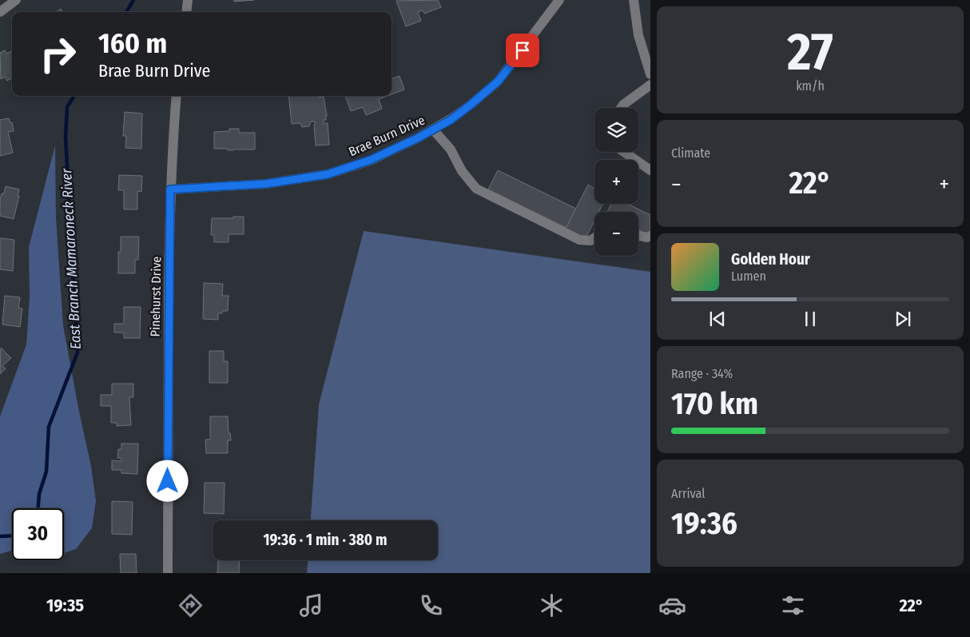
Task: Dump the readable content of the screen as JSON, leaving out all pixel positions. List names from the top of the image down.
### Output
{
  "streets": {
    "street": ["Brae Burn Drive", "Pinehurst Drive"]
  },
  "crossings": [
    ["Brae Burn Drive", "Pinehurst Drive"]
  ],
  "water": ["East Branch Mamaroneck River"],
  "page": {
    "tile": [
      ["27", "km/h"],
      "Climate",
      ["Range · 34%", "170 km"],
      ["Arrival", "19:36"]
    ],
    "turn": ["160 m", "Brae Burn Drive"],
    "map_buttons": ["+", "−"],
    "heat": ["−", "22°", "+"],
    "song": ["Golden Hour", "Lumen"],
    "limit": "30",
    "trip": "19:36 · 1 min · 380 m",
    "tabs": ["19:35", "22°"]
  }
}
